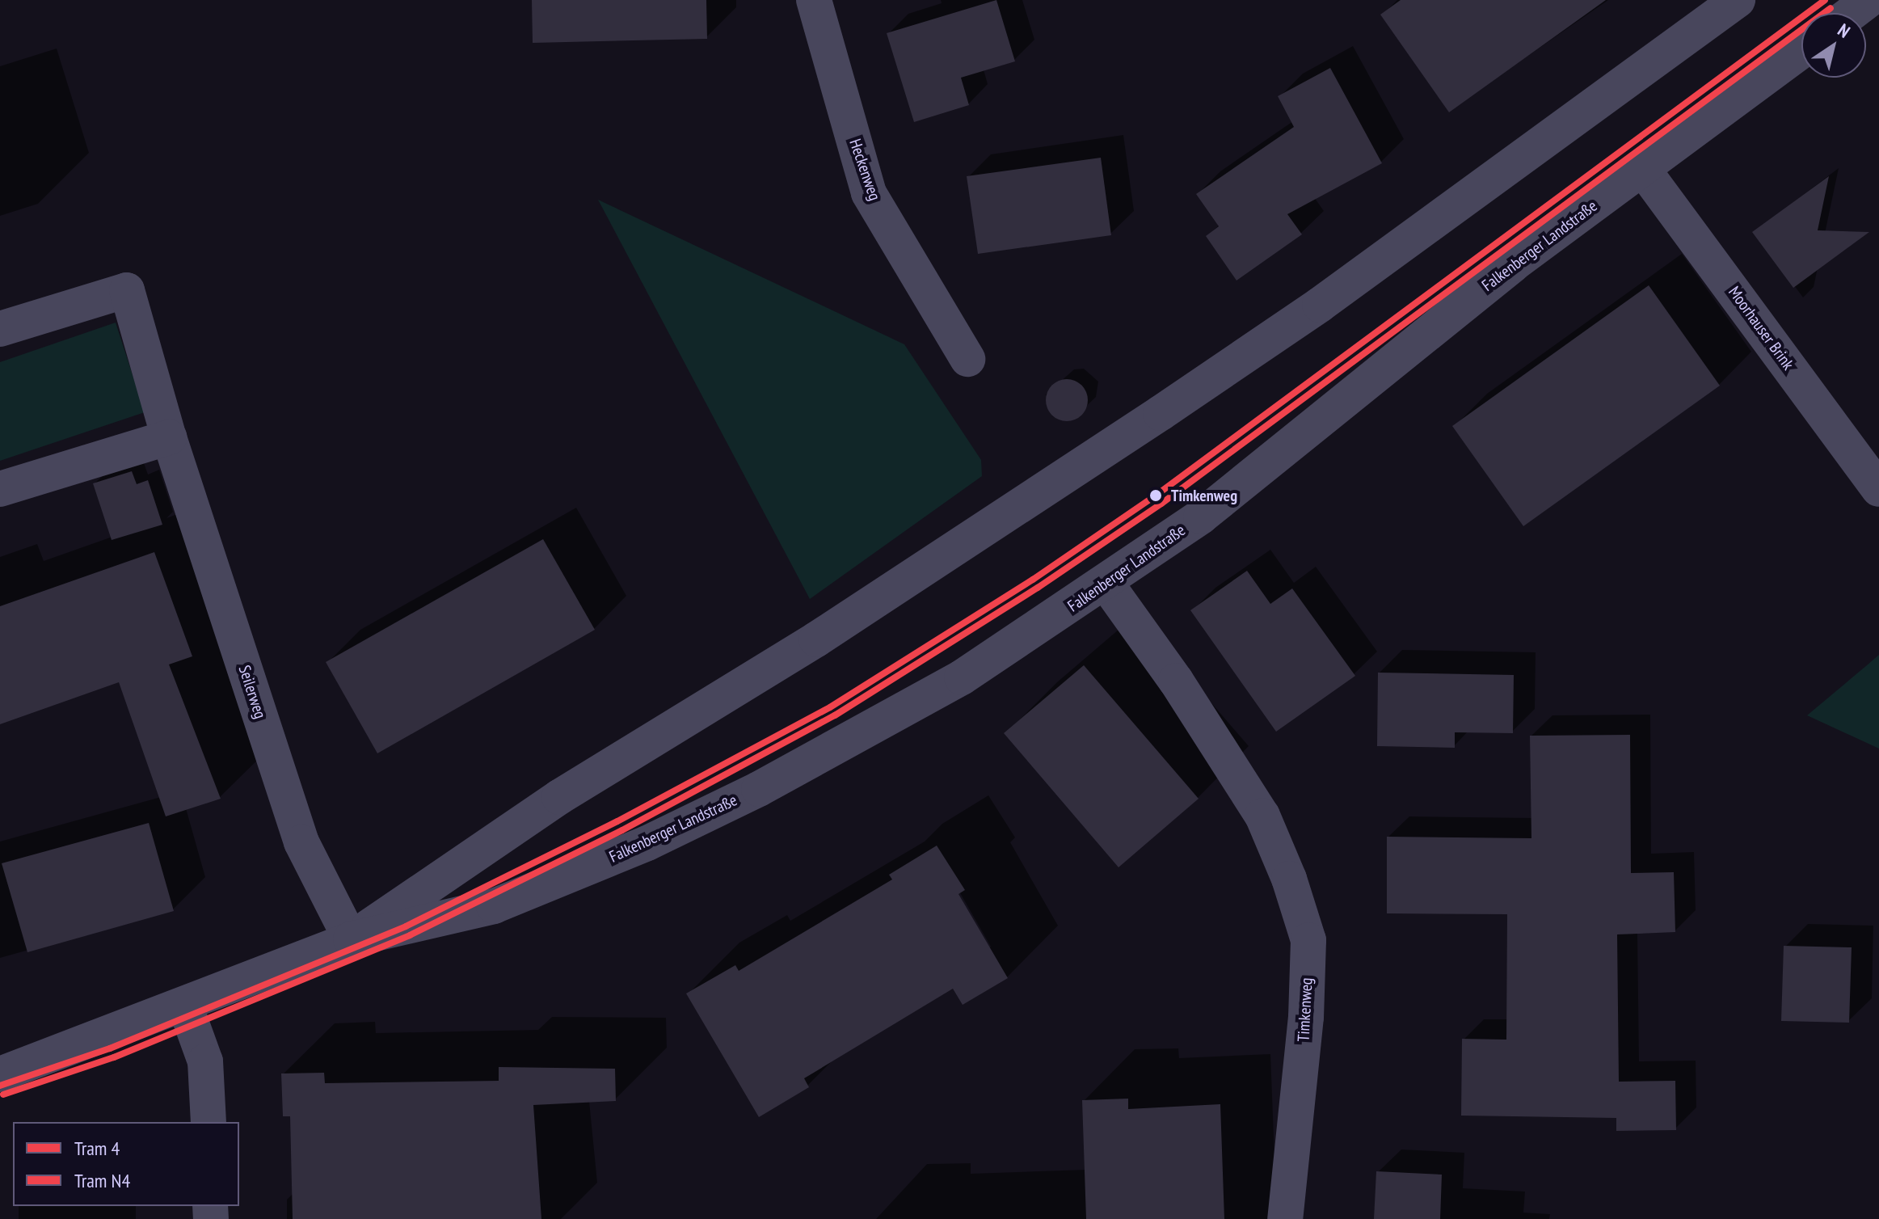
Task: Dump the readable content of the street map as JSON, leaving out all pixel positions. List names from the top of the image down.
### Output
{
  "streets": {
    "street": [
      "Heckenweg",
      "Falkenberger Landstraße",
      "Moorhauser Brink",
      "Seilerweg",
      "Timkenweg"
    ]
  },
  "crossings": [
    ["Falkenberger Landstraße", "Moorhauser Brink"],
    ["Falkenberger Landstraße", "Seilerweg"],
    ["Falkenberger Landstraße", "Timkenweg"]
  ],
  "places": ["Timkenweg"],
  "lines": ["tram line 4", "tram line N4"],
  "legend": ["Tram 4", "Tram N4"],
  "north": "top right"
}
